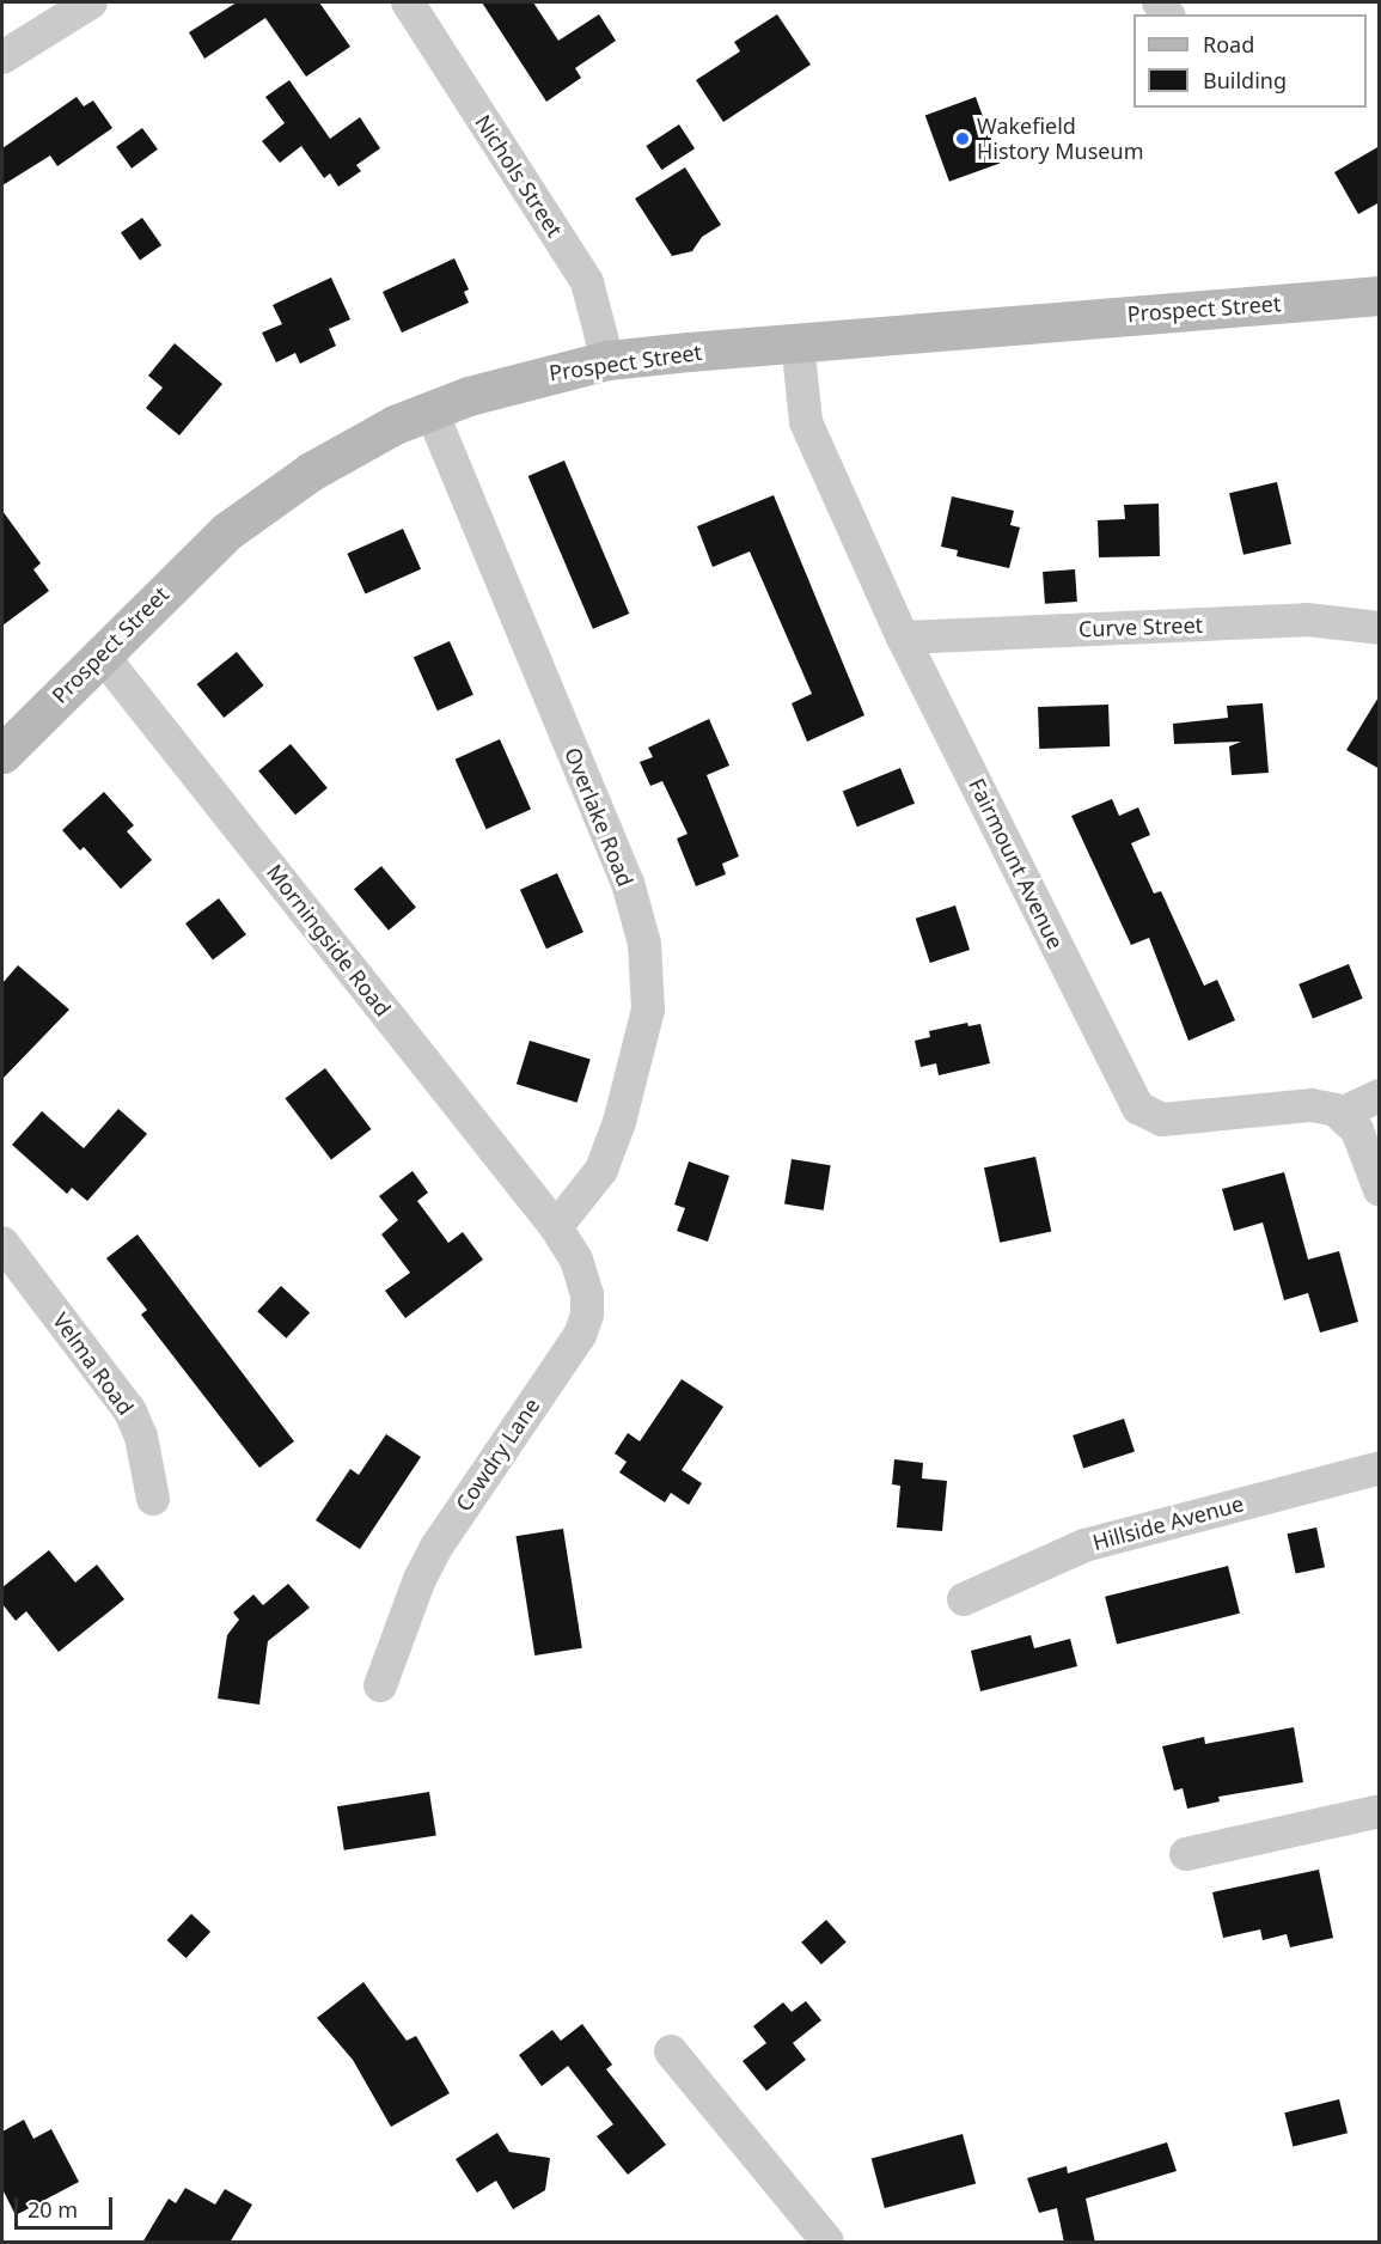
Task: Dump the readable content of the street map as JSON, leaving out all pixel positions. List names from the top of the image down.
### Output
{
  "streets": {
    "main road": ["Prospect Street"],
    "street": [
      "Nichols Street",
      "Curve Street",
      "Overlake Road",
      "Fairmount Avenue",
      "Morningside Road",
      "Velma Road",
      "Cowdry Lane",
      "Hillside Avenue"
    ]
  },
  "crossings": [
    ["Nichols Street", "Prospect Street"],
    ["Prospect Street", "Overlake Road"],
    ["Prospect Street", "Fairmount Avenue"],
    ["Prospect Street", "Morningside Road"],
    ["Curve Street", "Fairmount Avenue"],
    ["Overlake Road", "Morningside Road"],
    ["Overlake Road", "Cowdry Lane"],
    ["Morningside Road", "Cowdry Lane"]
  ],
  "places": ["Wakefield History Museum"],
  "legend": ["Road", "Building"],
  "scale_bar": "20 m"
}
